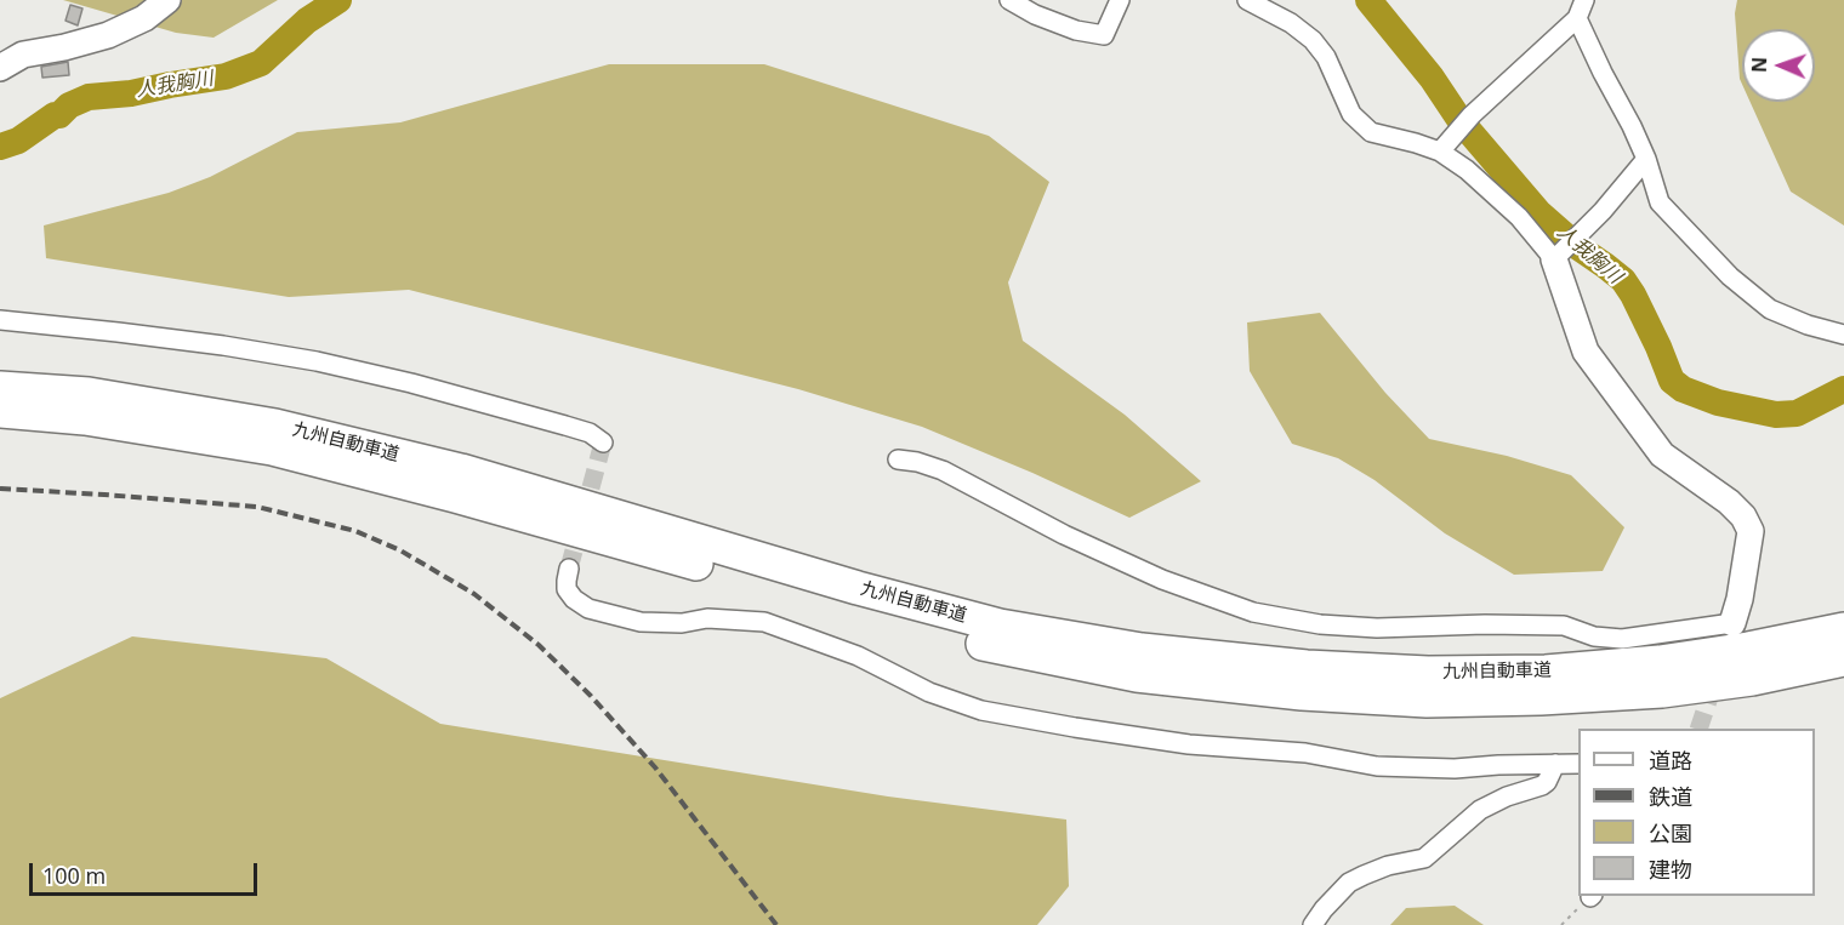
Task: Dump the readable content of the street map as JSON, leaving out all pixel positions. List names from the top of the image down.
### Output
{
  "streets": {
    "highway": ["九州自動車道"]
  },
  "water": ["人我胸川"],
  "legend": [
    "道路",
    "鉄道",
    "公園",
    "建物"
  ],
  "scale_bar": "100 m",
  "north": "left"
}
